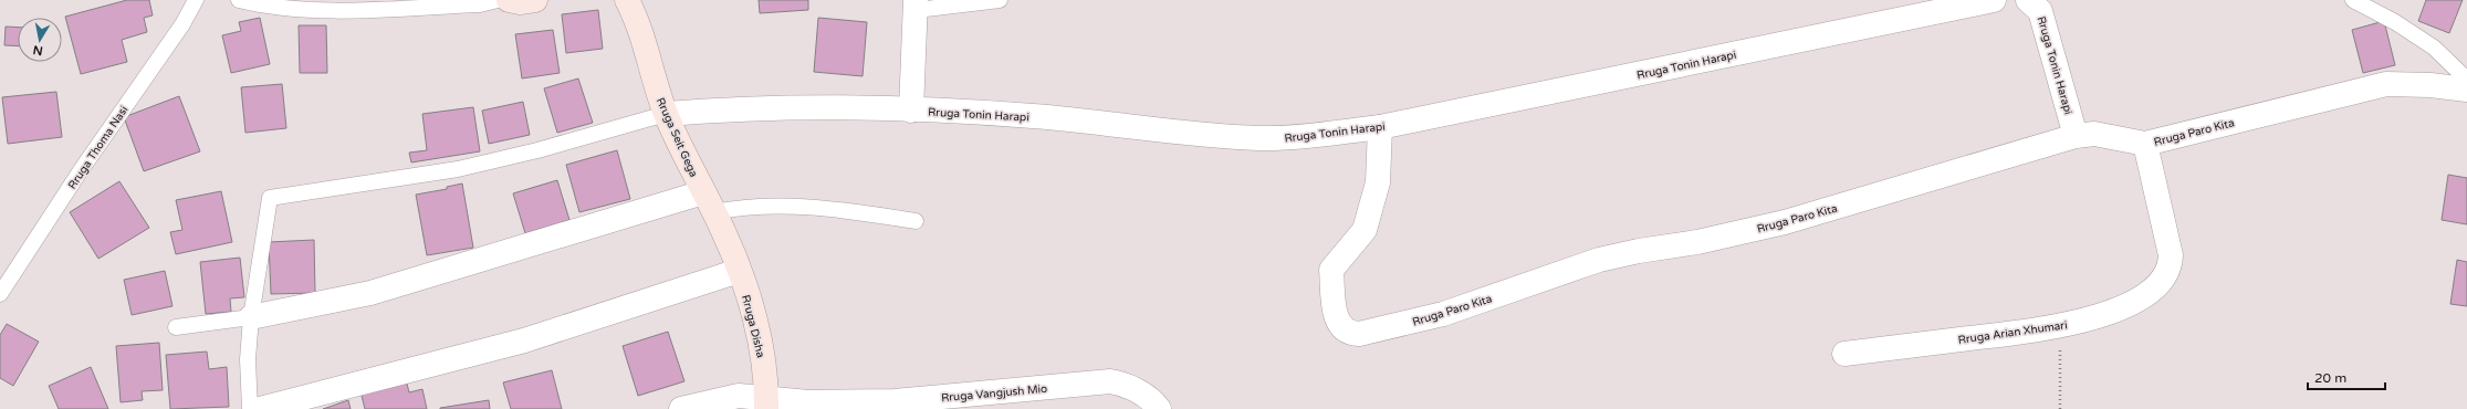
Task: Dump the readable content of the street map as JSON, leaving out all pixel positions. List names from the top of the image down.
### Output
{
  "streets": {
    "street": [
      "Rruga Tonin Harapi",
      "Rruga Paro Kita",
      "Rruga Seit Gega",
      "Rruga Disha",
      "Rruga Arian Xhumari",
      "Rruga Vangjush Mio"
    ],
    "lane": ["Rruga Thoma Nasi"]
  },
  "crossings": [
    ["Rruga Tonin Harapi", "Rruga Paro Kita"],
    ["Rruga Tonin Harapi", "Rruga Seit Gega"],
    ["Rruga Paro Kita", "Rruga Arian Xhumari"],
    ["Rruga Seit Gega", "Rruga Disha"],
    ["Rruga Disha", "Rruga Vangjush Mio"]
  ],
  "scale_bar": "20 m",
  "north": "bottom"
}
